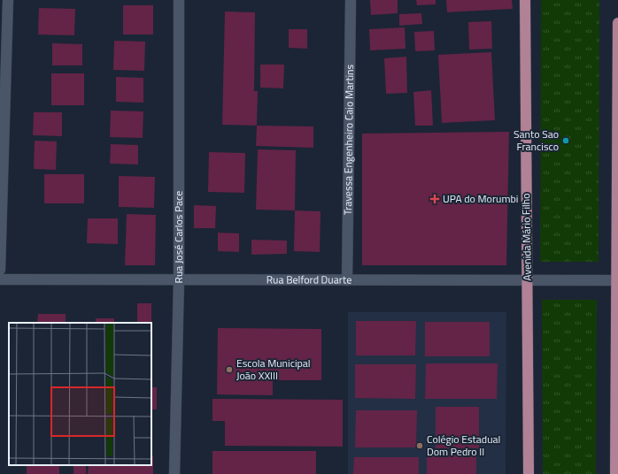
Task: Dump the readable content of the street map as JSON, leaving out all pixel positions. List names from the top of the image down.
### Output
{
  "streets": {
    "main road": ["Avenida Mário Filho"],
    "street": ["Travessa Engenheiro Caio Martins", "Rua José Carlos Pace", "Rua Belford Duarte"]
  },
  "crossings": [
    ["Travessa Engenheiro Caio Martins", "Rua Belford Duarte"],
    ["Rua José Carlos Pace", "Rua Belford Duarte"],
    ["Avenida Mário Filho", "Rua Belford Duarte"]
  ],
  "places": {
    "other": ["Santo Sao Francisco", "Escola Municipal João XXIII", "Colégio Estadual Dom Pedro II"],
    "health": ["UPA do Morumbi"]
  }
}
